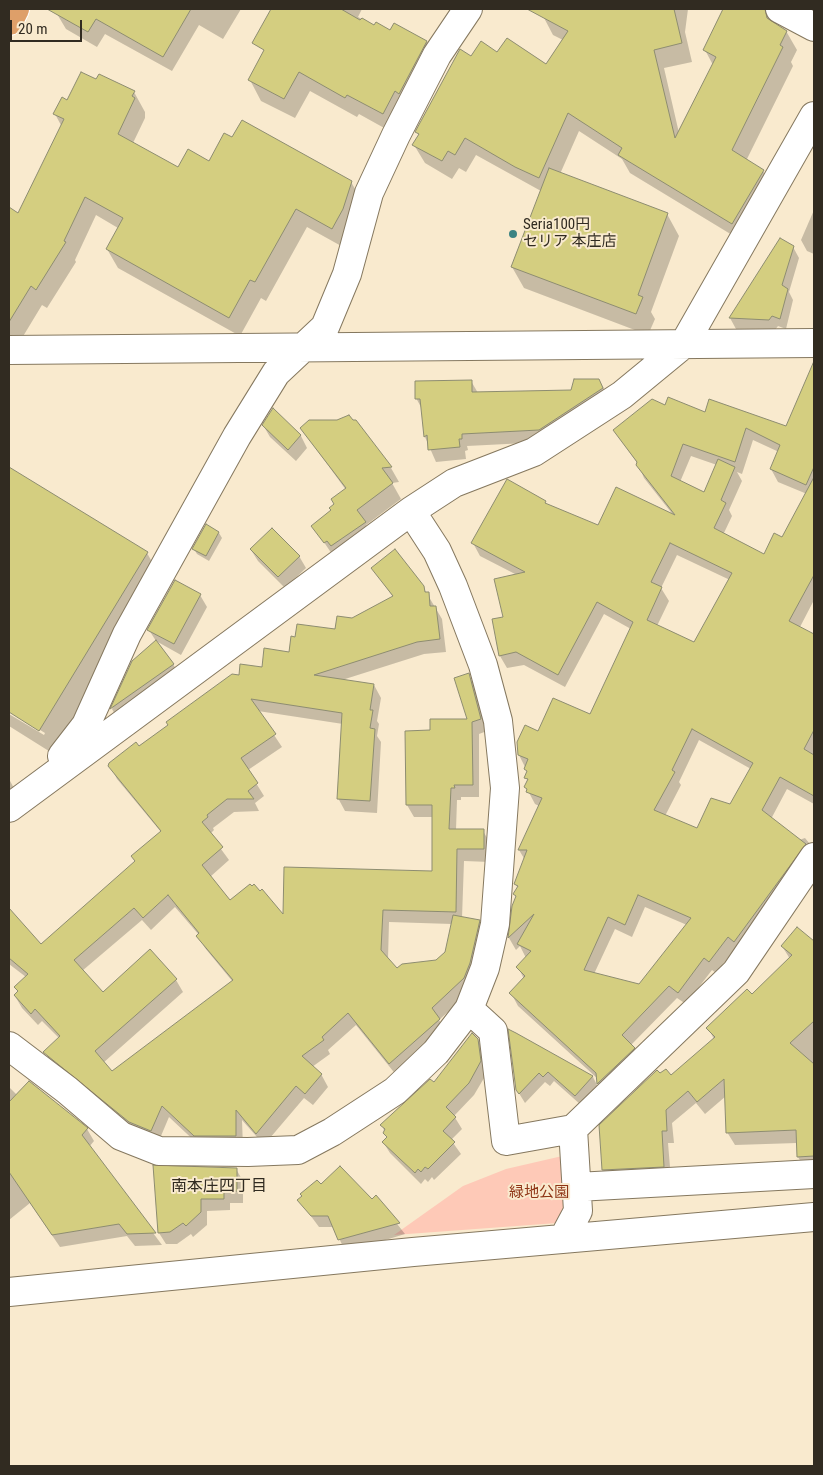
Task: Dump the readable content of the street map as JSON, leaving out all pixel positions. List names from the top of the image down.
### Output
{
  "districts": ["南本庄四丁目"],
  "parks": ["緑地公園"],
  "places": ["Seria100円 セリア 本庄店"],
  "scale_bar": "20 m"
}
